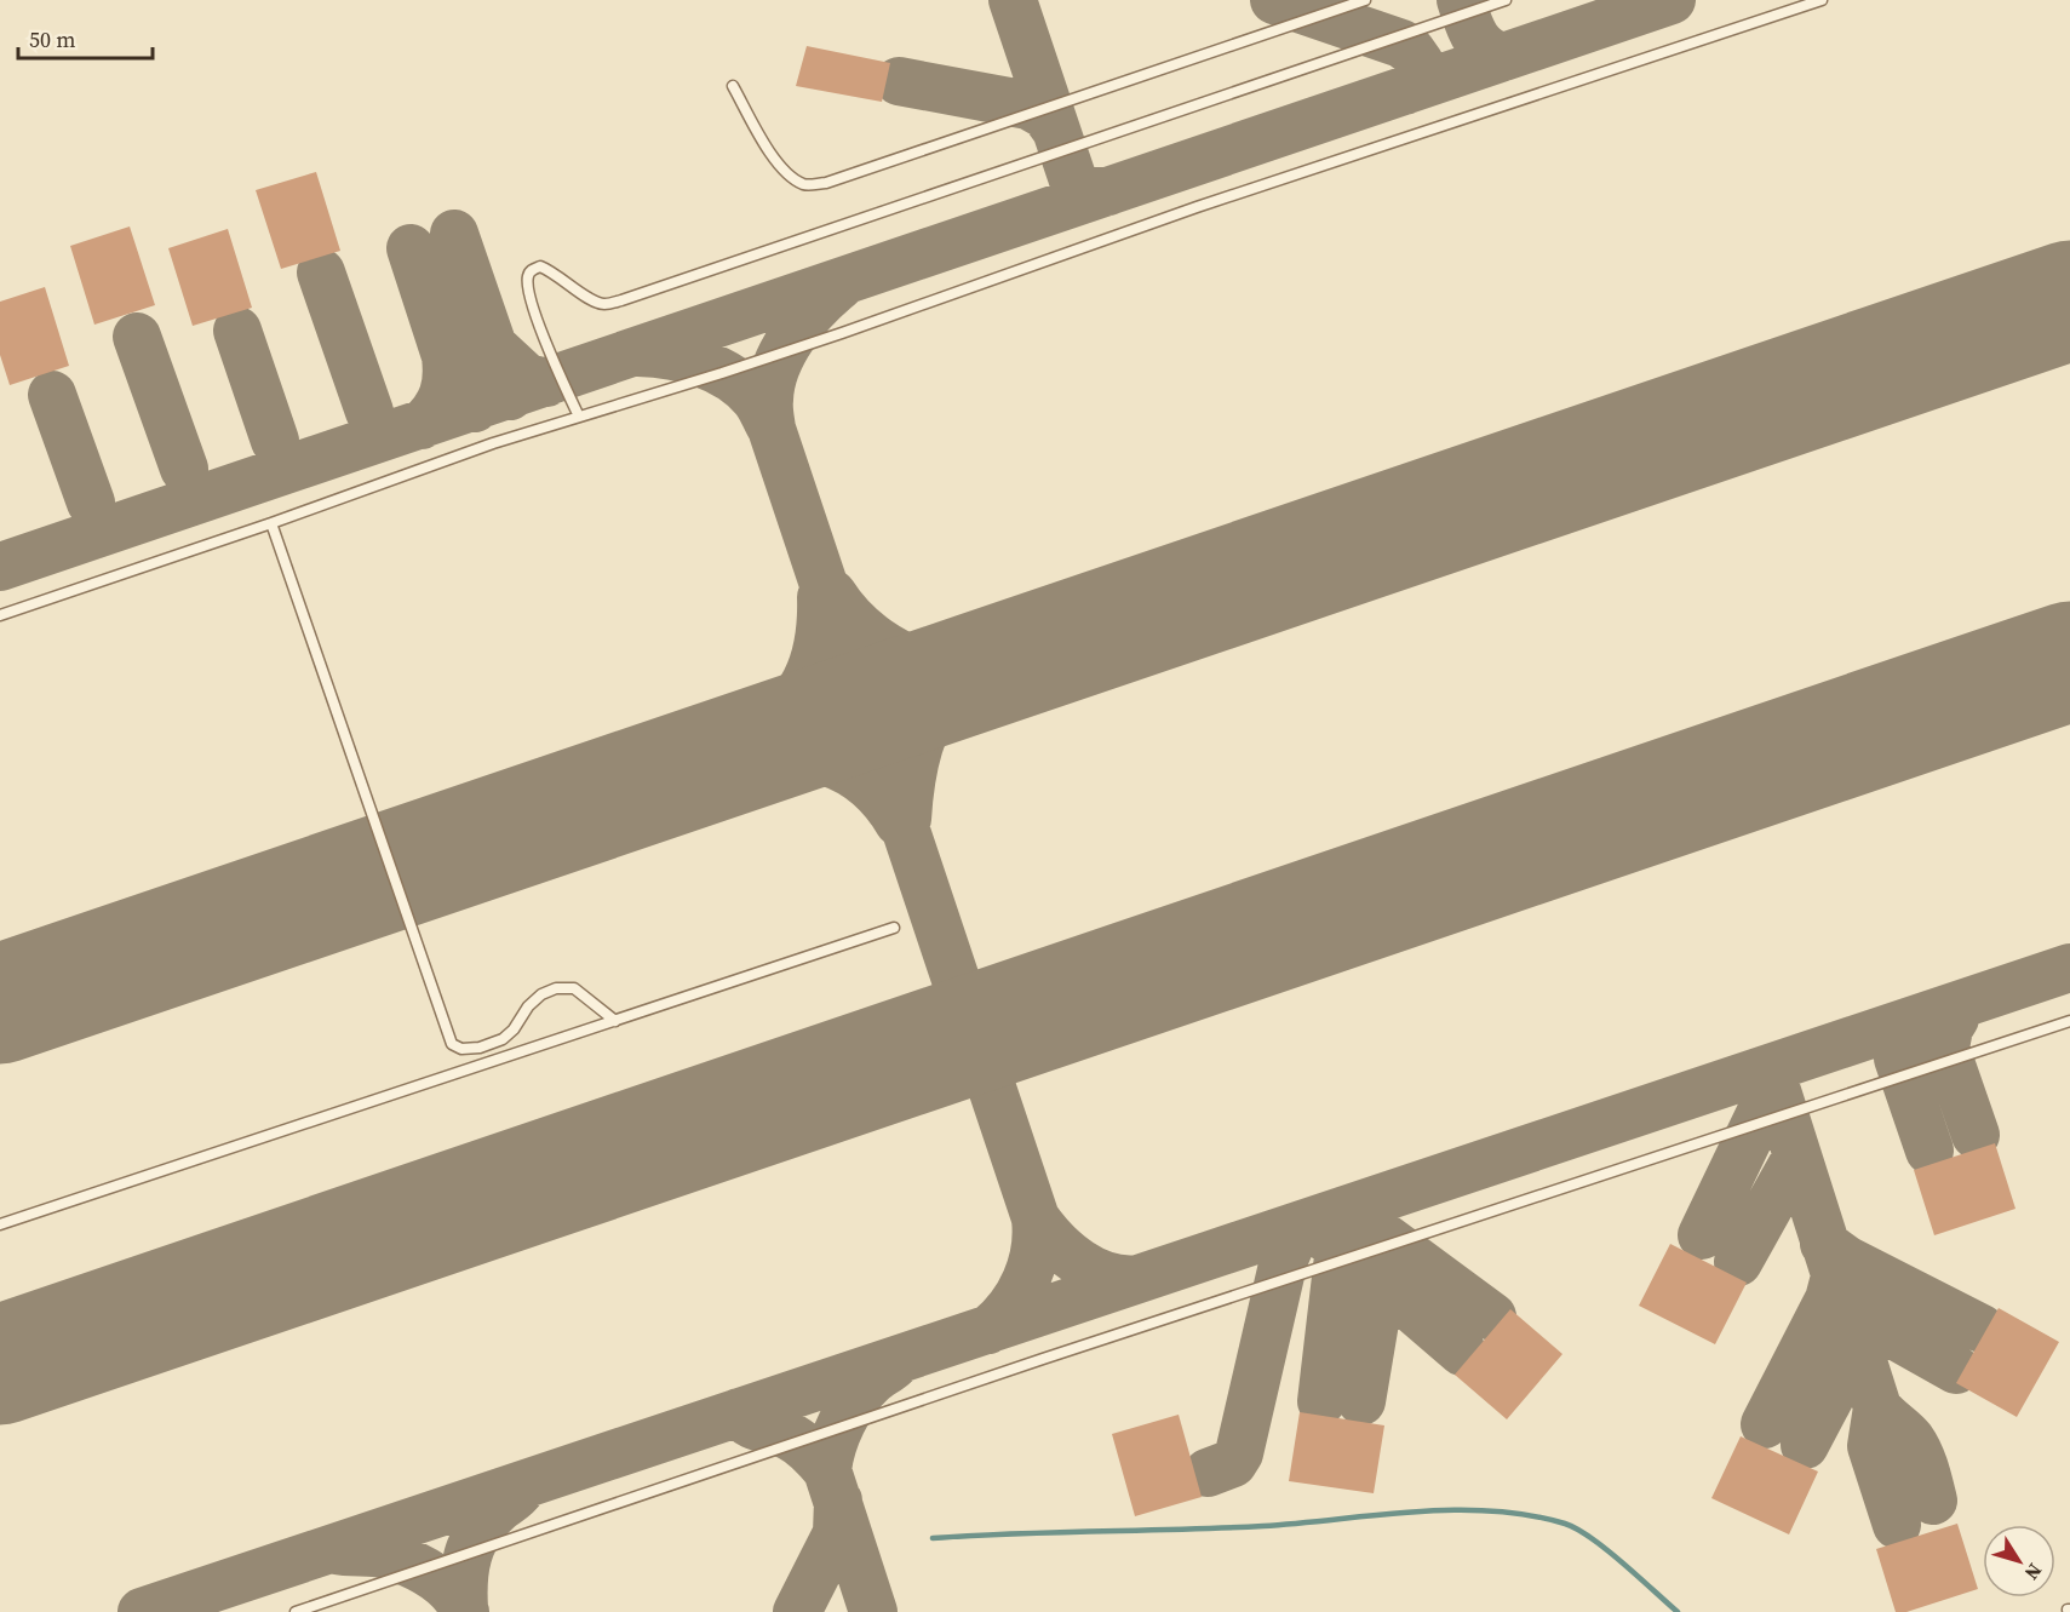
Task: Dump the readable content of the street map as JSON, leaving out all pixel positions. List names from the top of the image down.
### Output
{
  "scale_bar": "50 m",
  "north": "bottom right"
}
